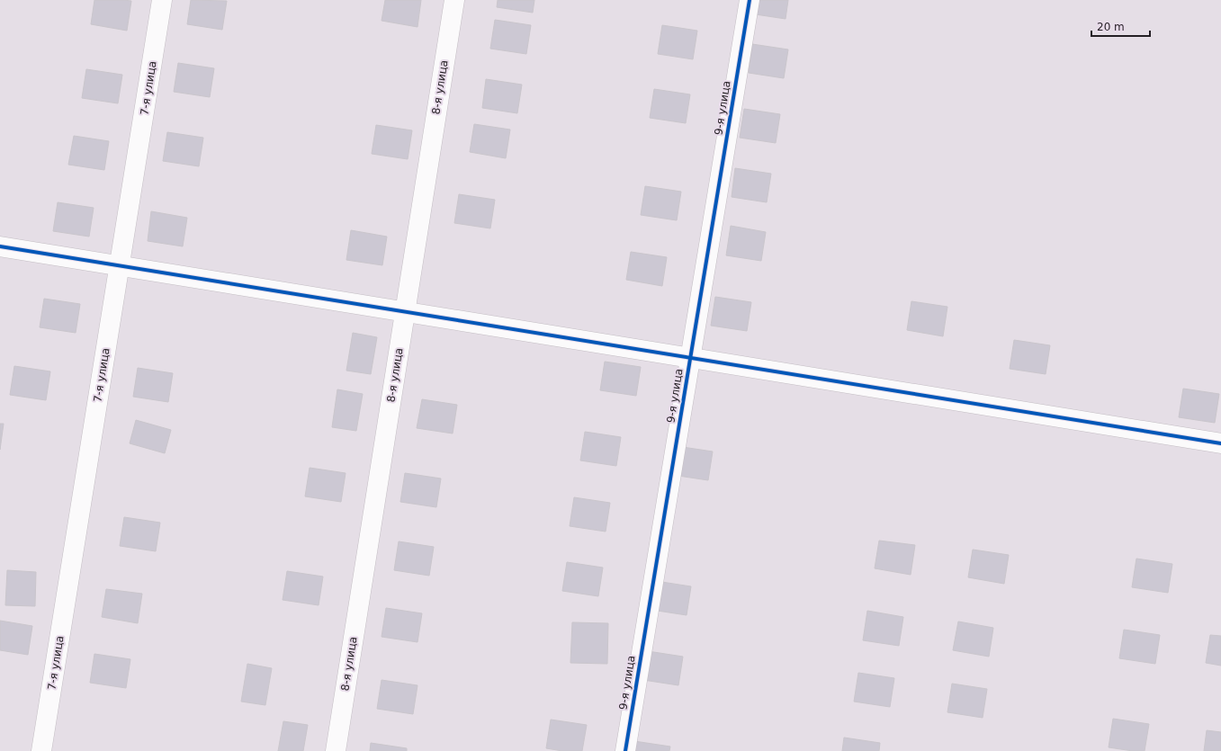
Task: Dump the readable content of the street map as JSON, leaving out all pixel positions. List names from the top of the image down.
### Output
{
  "streets": {
    "street": ["8-я улица", "7-я улица", "9-я улица"]
  },
  "scale_bar": "20 m"
}
